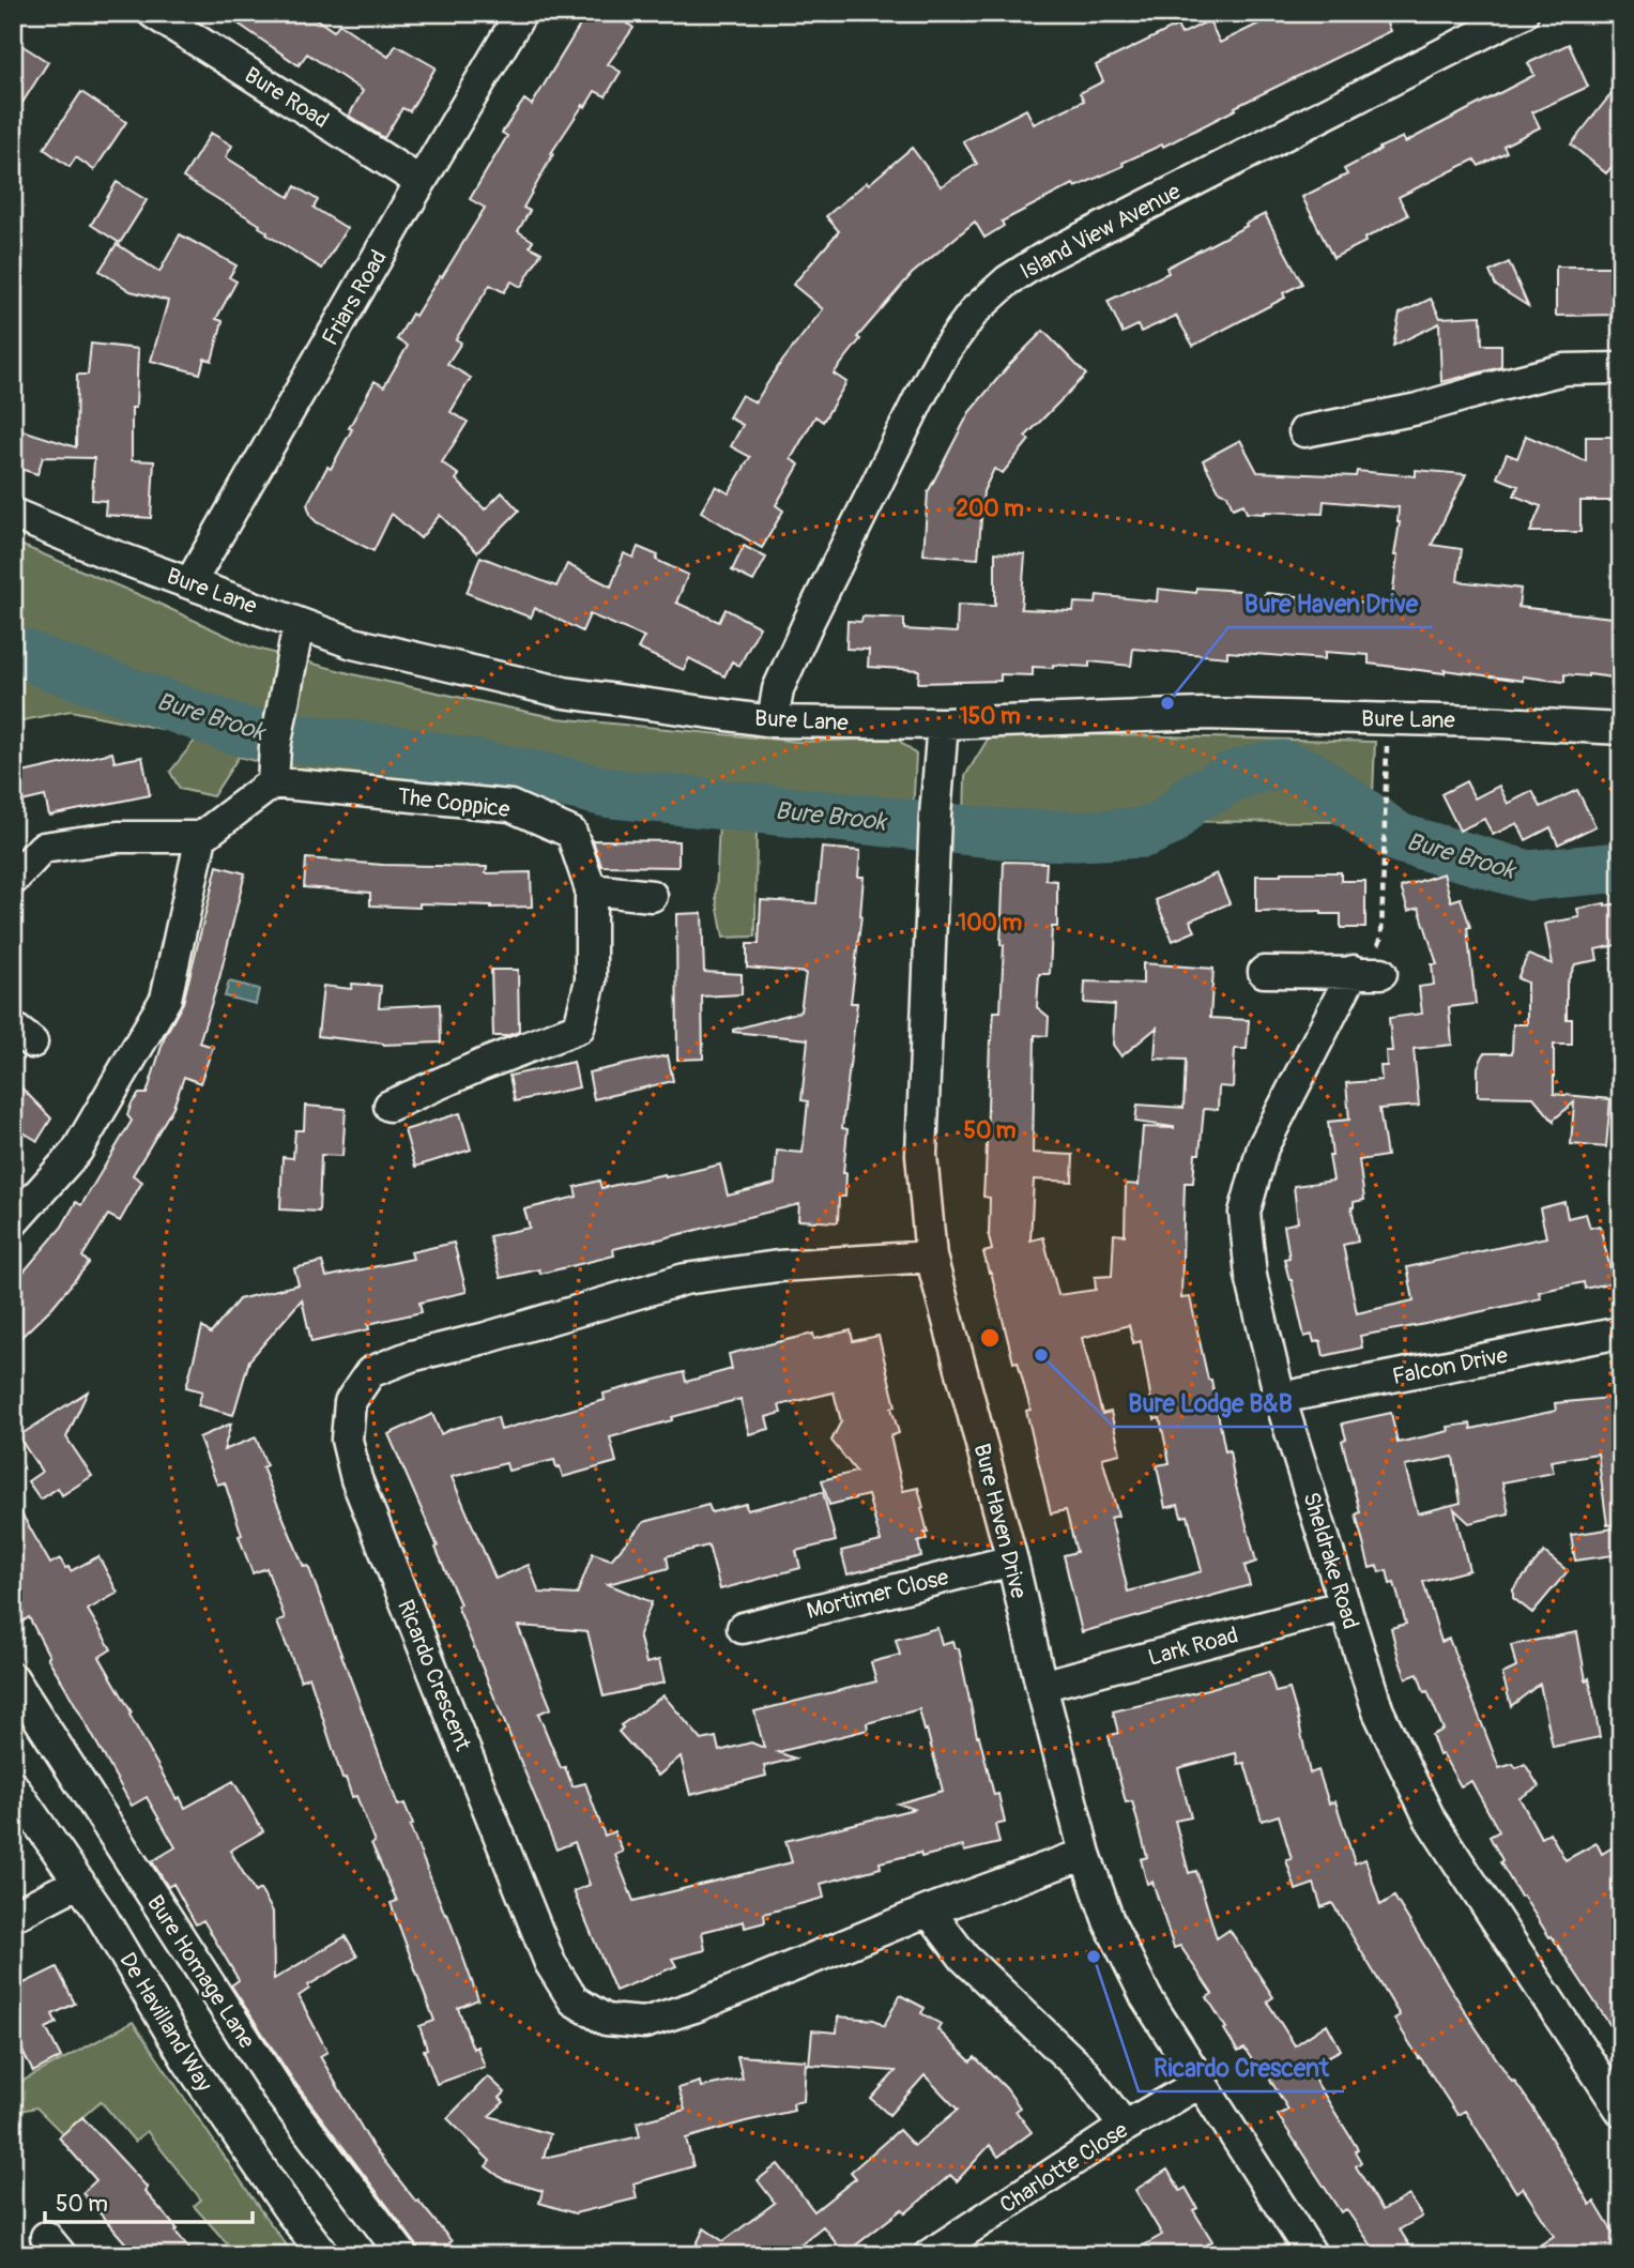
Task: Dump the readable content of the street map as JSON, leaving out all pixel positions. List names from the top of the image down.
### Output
{
  "streets": {
    "street": [
      "Bure Road",
      "Island View Avenue",
      "Friars Road",
      "Bure Lane",
      "The Coppice",
      "Falcon Drive",
      "Bure Haven Drive",
      "Sheldrake Road",
      "Mortimer Close",
      "Lark Road",
      "Ricardo Crescent",
      "Bure Homage Lane",
      "De Havilland Way",
      "Charlotte Close"
    ]
  },
  "crossings": [
    ["Bure Road", "Friars Road"],
    ["Island View Avenue", "Bure Lane"],
    ["Friars Road", "Bure Lane"],
    ["Bure Lane", "Bure Haven Drive"],
    ["Falcon Drive", "Sheldrake Road"],
    ["Bure Haven Drive", "Mortimer Close"],
    ["Bure Haven Drive", "Lark Road"],
    ["Bure Haven Drive", "Ricardo Crescent"],
    ["Bure Haven Drive", "Charlotte Close"],
    ["Sheldrake Road", "Lark Road"]
  ],
  "water": ["Bure Brook"],
  "places": ["Bure Haven Drive", "Bure Lodge B&B", "Ricardo Crescent"],
  "scale_bar": "50 m",
  "rings": [
    "200 m",
    "150 m",
    "100 m",
    "50 m"
  ]
}
